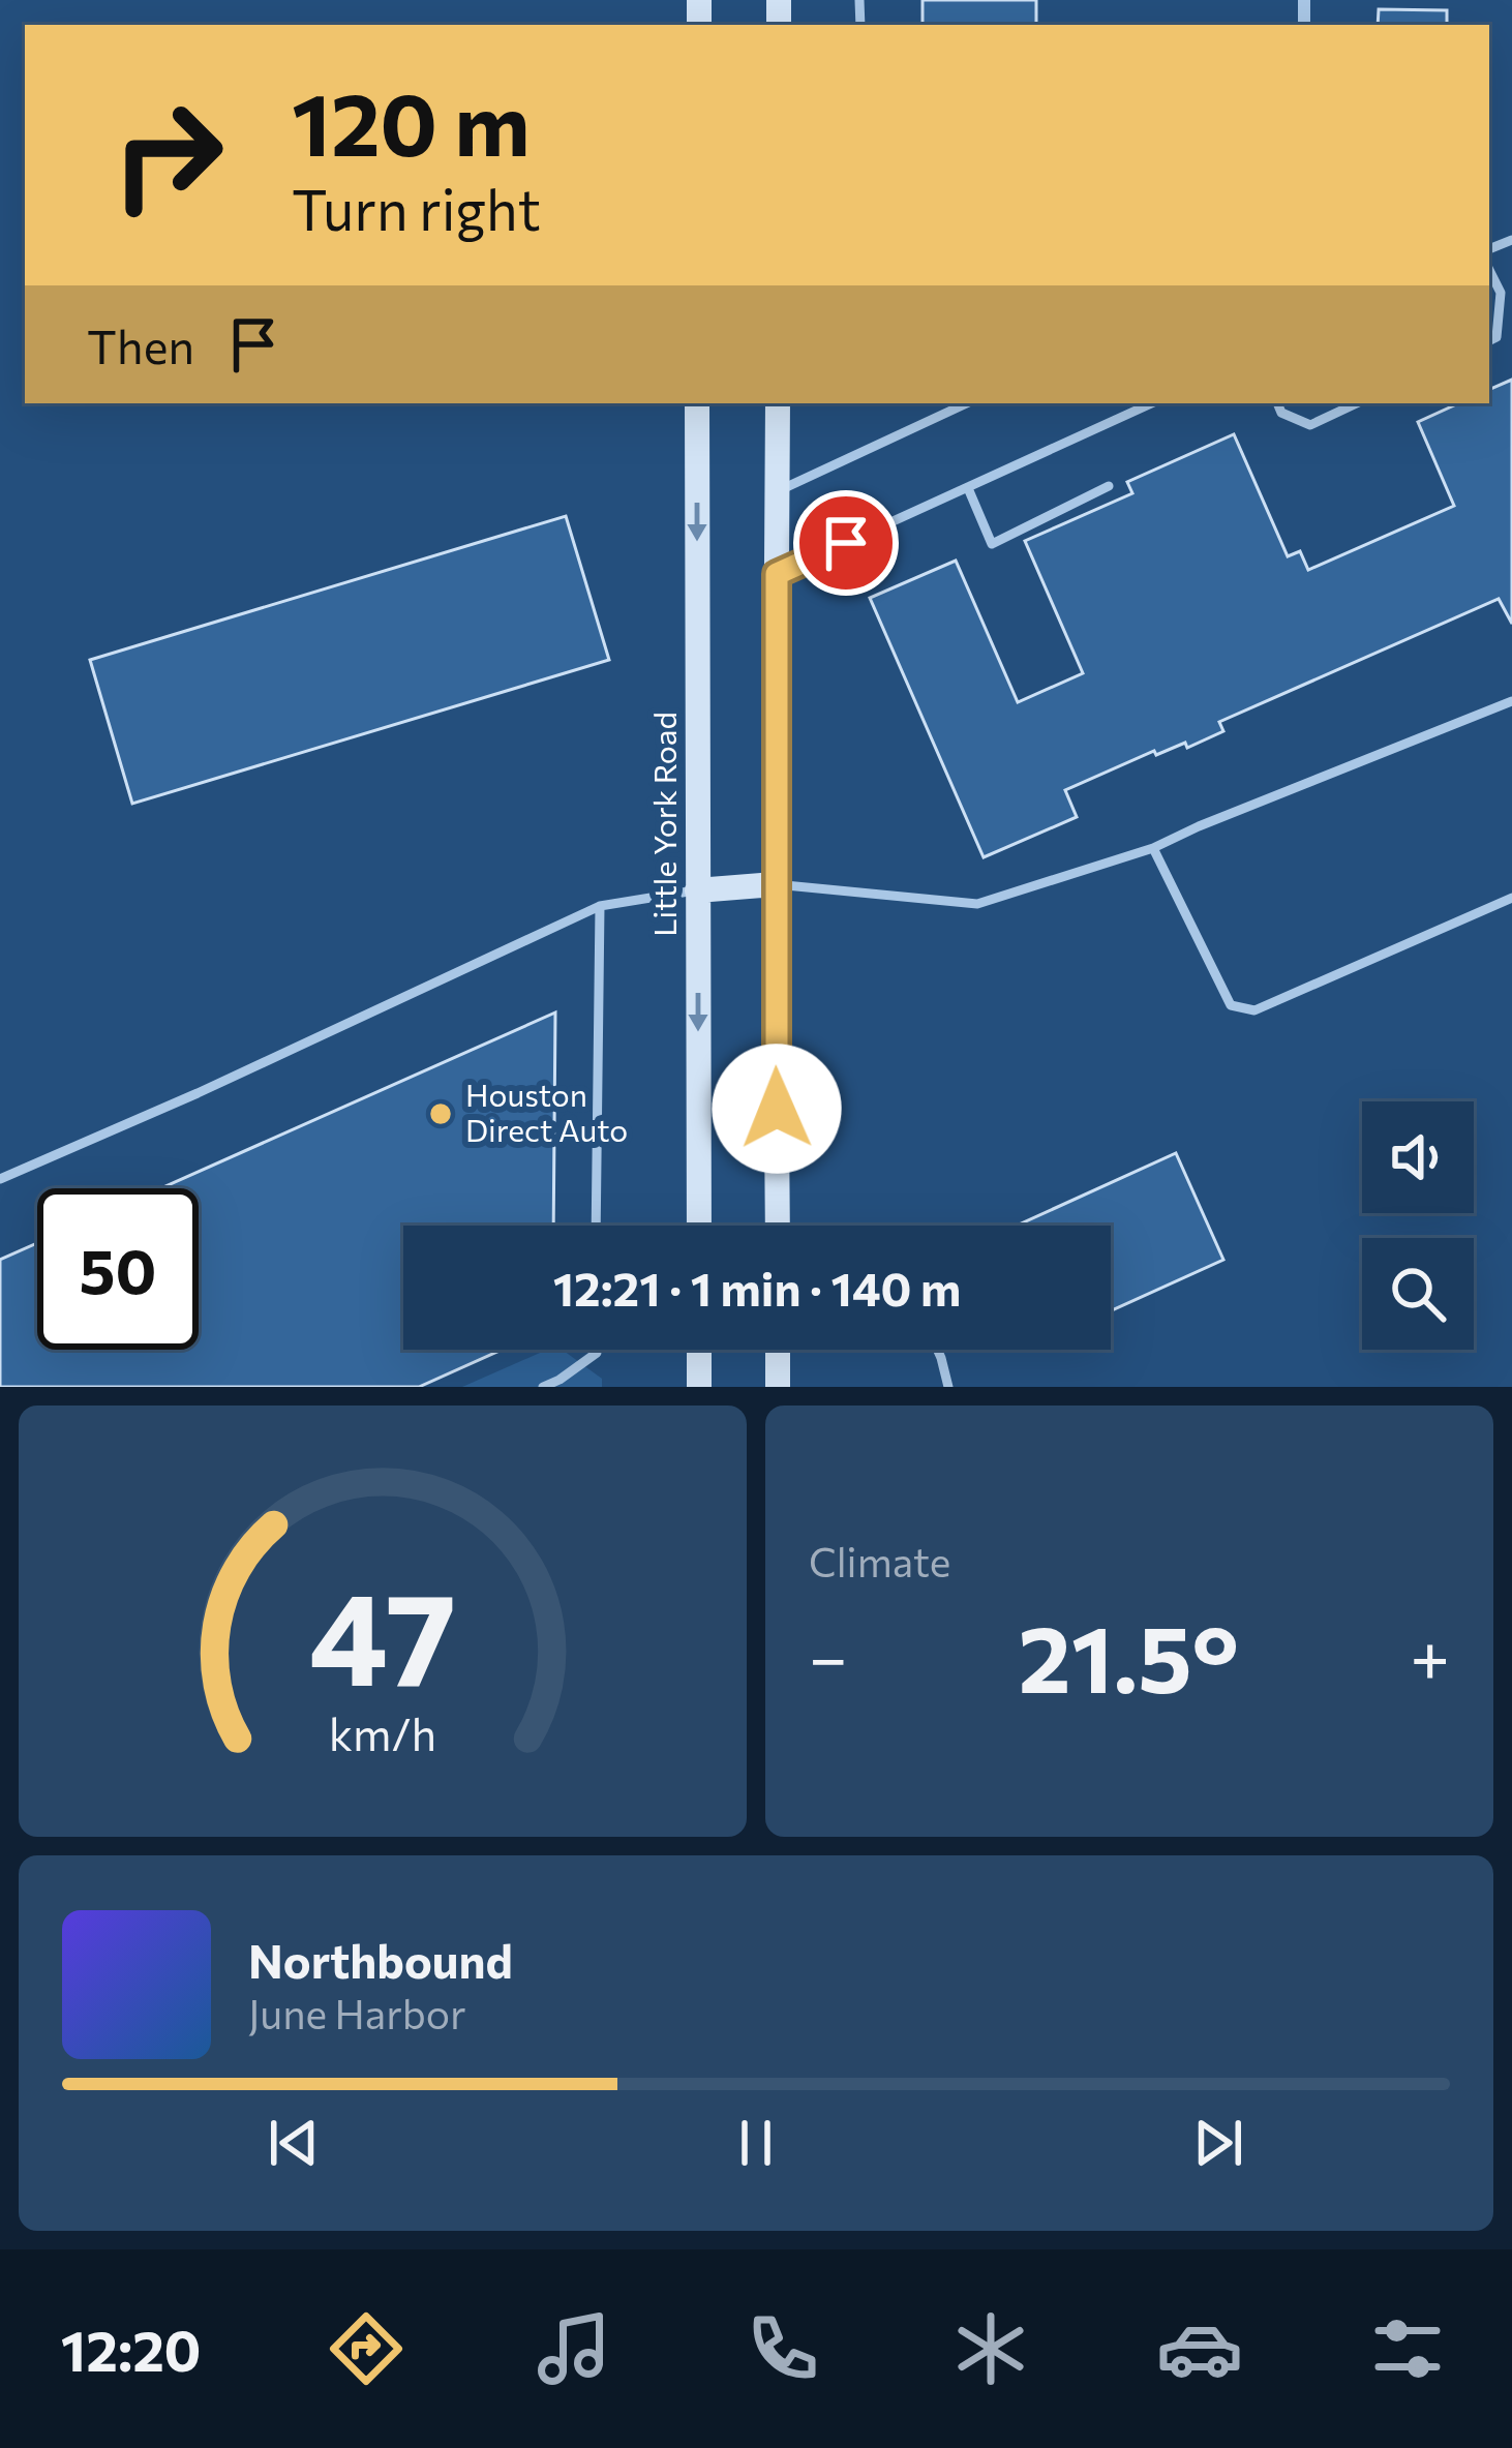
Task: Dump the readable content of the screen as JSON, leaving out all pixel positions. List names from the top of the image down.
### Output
{
  "streets": {
    "main road": ["Little York Road"]
  },
  "places": ["Houston Direct Auto"],
  "page": {
    "turn": ["120 m", "Turn right"],
    "then": "Then",
    "limit": "50",
    "trip": "12:21 · 1 min · 140 m",
    "tile": "Climate",
    "heat": ["−", "21.5°", "+"],
    "song": ["Northbound", "June Harbor"],
    "tabs": "12:20",
    "gauge": ["47", "km/h"]
  }
}
